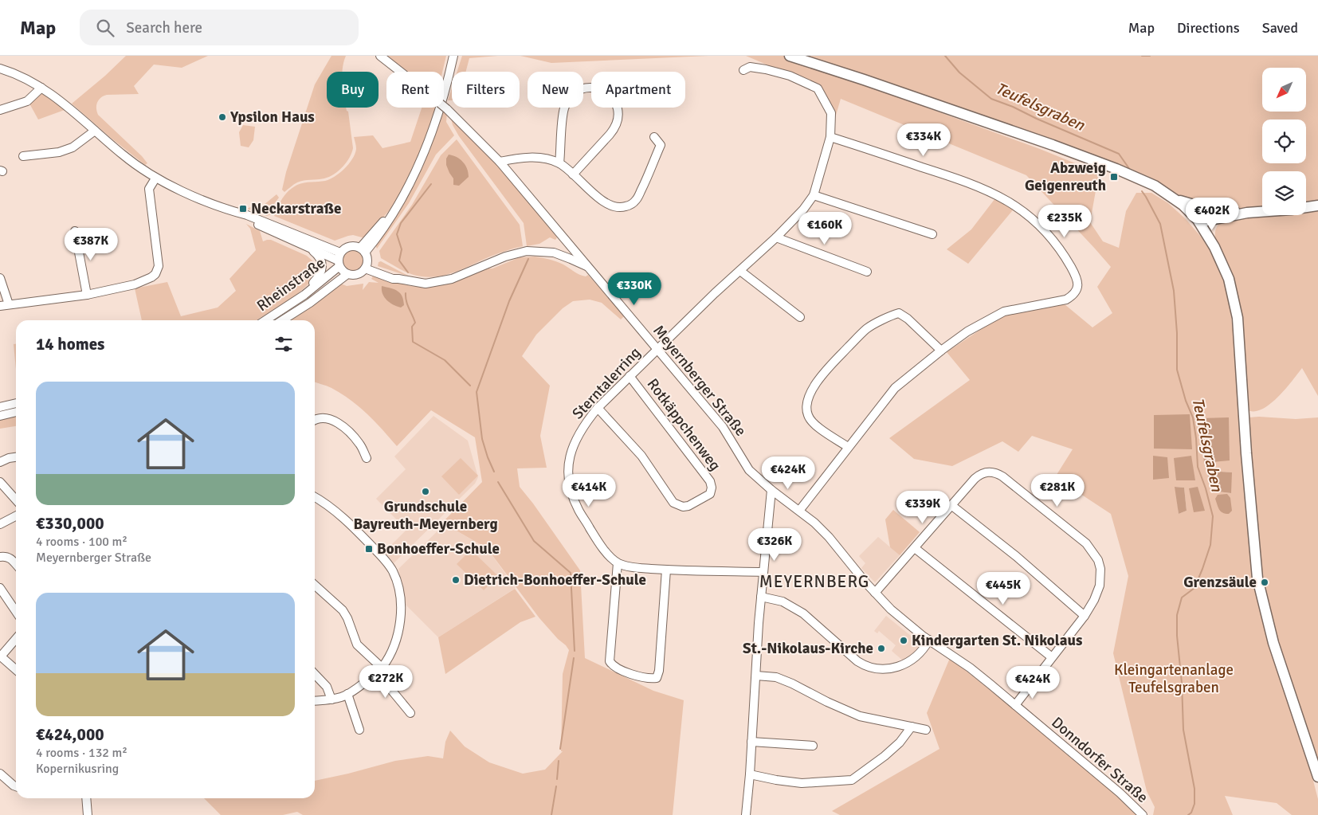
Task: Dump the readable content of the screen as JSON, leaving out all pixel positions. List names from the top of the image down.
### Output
{
  "streets": {
    "street": [
      "Rheinstraße",
      "Meyernberger Straße",
      "Sterntalerring",
      "Rotkäppchenweg",
      "Donndorfer Straße"
    ]
  },
  "crossings": [
    ["Meyernberger Straße", "Sterntalerring"],
    ["Meyernberger Straße", "Donndorfer Straße"],
    ["Sterntalerring", "Rotkäppchenweg"]
  ],
  "districts": ["MEYERNBERG"],
  "water": ["Teufelsgraben"],
  "parks": ["Kleingartenanlage Teufelsgraben"],
  "places": {
    "other": [
      "Ypsilon Haus",
      "Grundschule Bayreuth-Meyernberg",
      "Dietrich-Bonhoeffer-Schule",
      "Grenzsäule",
      "Kindergarten St. Nikolaus",
      "St.-Nikolaus-Kirche"
    ],
    "transit": ["Abzweig Geigenreuth", "Neckarstraße", "Bonhoeffer-Schule"]
  },
  "north": "bottom left",
  "page": {
    "header": "Map",
    "search": "Search here",
    "nav": ["Map", "Directions", "Saved"],
    "chip": [
      "Buy",
      "Rent",
      "Filters",
      "New",
      "Apartment"
    ],
    "price": [
      "€334K",
      "€402K",
      "€235K",
      "€160K",
      "€387K",
      "€330K",
      "€424K",
      "€414K",
      "€281K",
      "€339K",
      "€326K",
      "€445K",
      "€272K",
      "€424K"
    ],
    "heading": "14 homes",
    "list": [
      {
        "name": "€330,000",
        "note": "4 rooms · 100 m² · Meyernberger Straße"
      },
      {
        "name": "€424,000",
        "note": "4 rooms · 132 m² · Kopernikusring"
      }
    ]
  }
}
